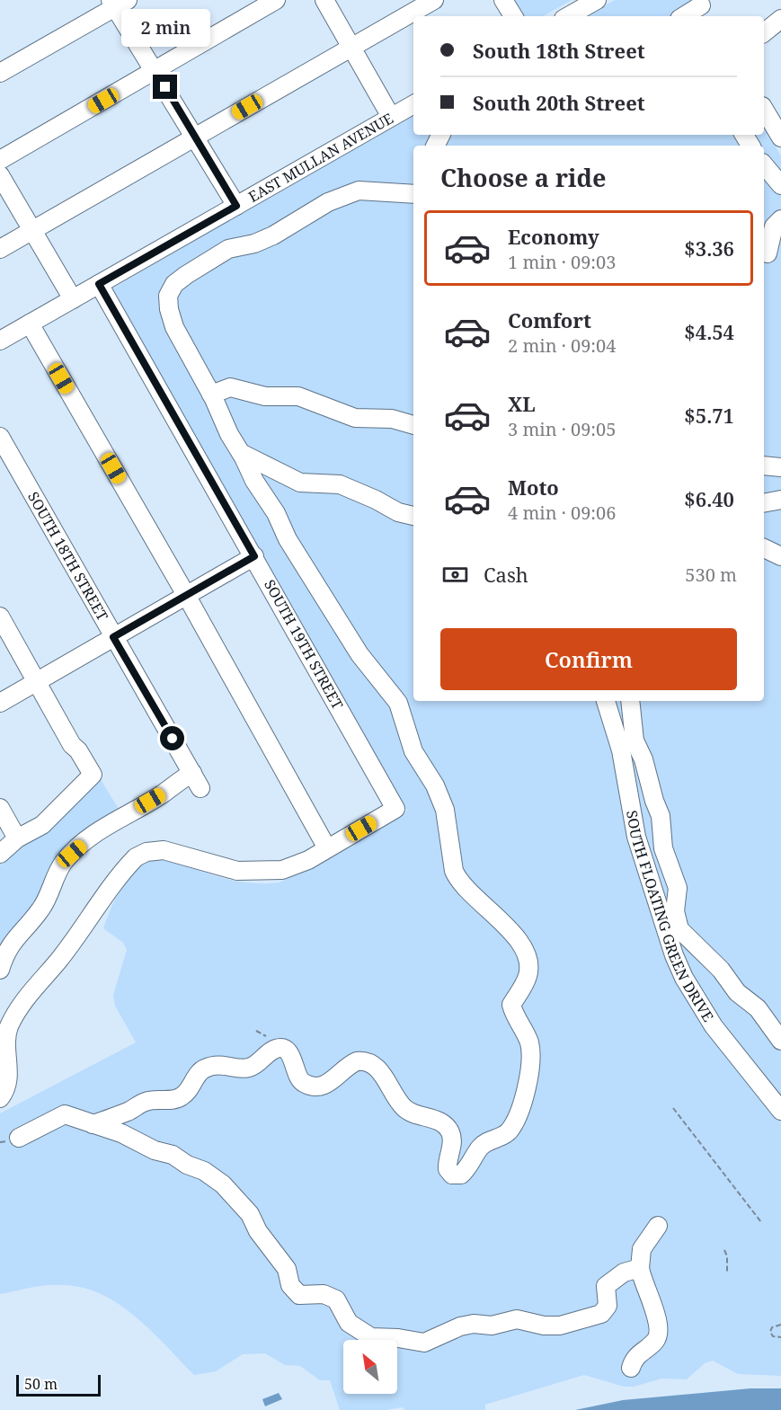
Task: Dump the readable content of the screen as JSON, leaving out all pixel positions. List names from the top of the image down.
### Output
{
  "streets": {
    "street": [
      "EAST MULLAN AVENUE",
      "SOUTH 18TH STREET",
      "SOUTH 19TH STREET",
      "SOUTH FLOATING GREEN DRIVE"
    ]
  },
  "crossings": [
    ["EAST MULLAN AVENUE", "SOUTH 19TH STREET"]
  ],
  "scale_bar": "50 m",
  "north": "top left",
  "page": {
    "bubble": "2 min",
    "banner": ["South 18th Street", "South 20th Street"],
    "heading": "Choose a ride",
    "list": [
      {
        "name": "Economy",
        "note": "1 min · 09:03",
        "value": "$3.36"
      },
      {
        "name": "Comfort",
        "note": "2 min · 09:04",
        "value": "$4.54"
      },
      {
        "name": "XL",
        "note": "3 min · 09:05",
        "value": "$5.71"
      },
      {
        "name": "Moto",
        "note": "4 min · 09:06",
        "value": "$6.40"
      }
    ],
    "pay": ["Cash", "530 m"],
    "buttons": "Confirm",
    "scale": "50 m"
  }
}
